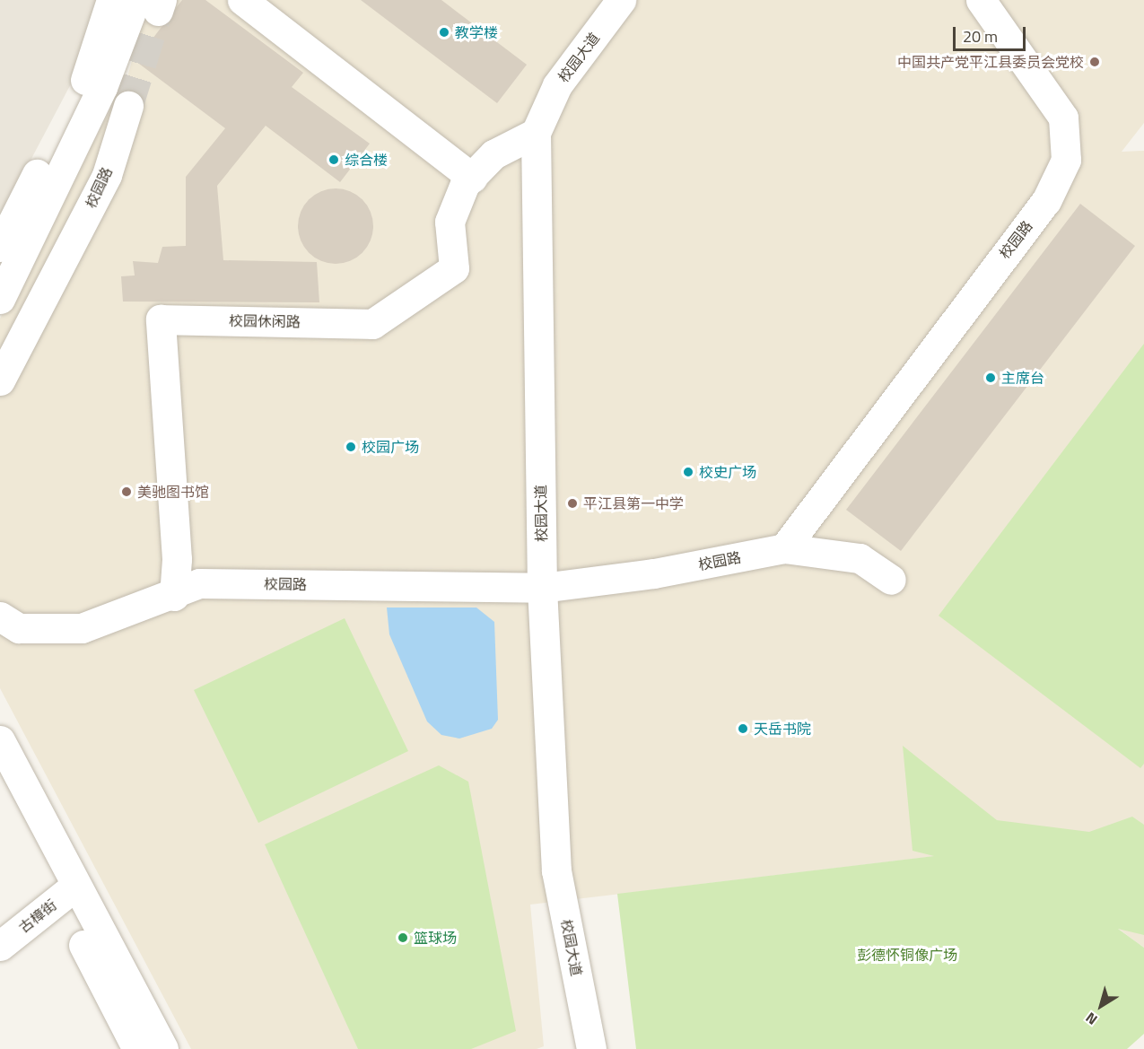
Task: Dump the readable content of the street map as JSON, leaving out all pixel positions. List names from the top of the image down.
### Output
{
  "streets": {
    "street": [
      "校园大道",
      "校园路",
      "校园休闲路",
      "古樟街"
    ]
  },
  "crossings": [
    ["校园大道", "校园路"],
    ["校园大道", "校园休闲路"],
    ["校园路", "校园休闲路"]
  ],
  "parks": ["彭德怀铜像广场"],
  "places": [
    "教学楼",
    "中国共产党平江县委员会党校",
    "综合楼",
    "主席台",
    "校园广场",
    "校史广场",
    "美驰图书馆",
    "平江县第一中学",
    "天岳书院",
    "篮球场"
  ],
  "scale_bar": "20 m",
  "north": "bottom left"
}
